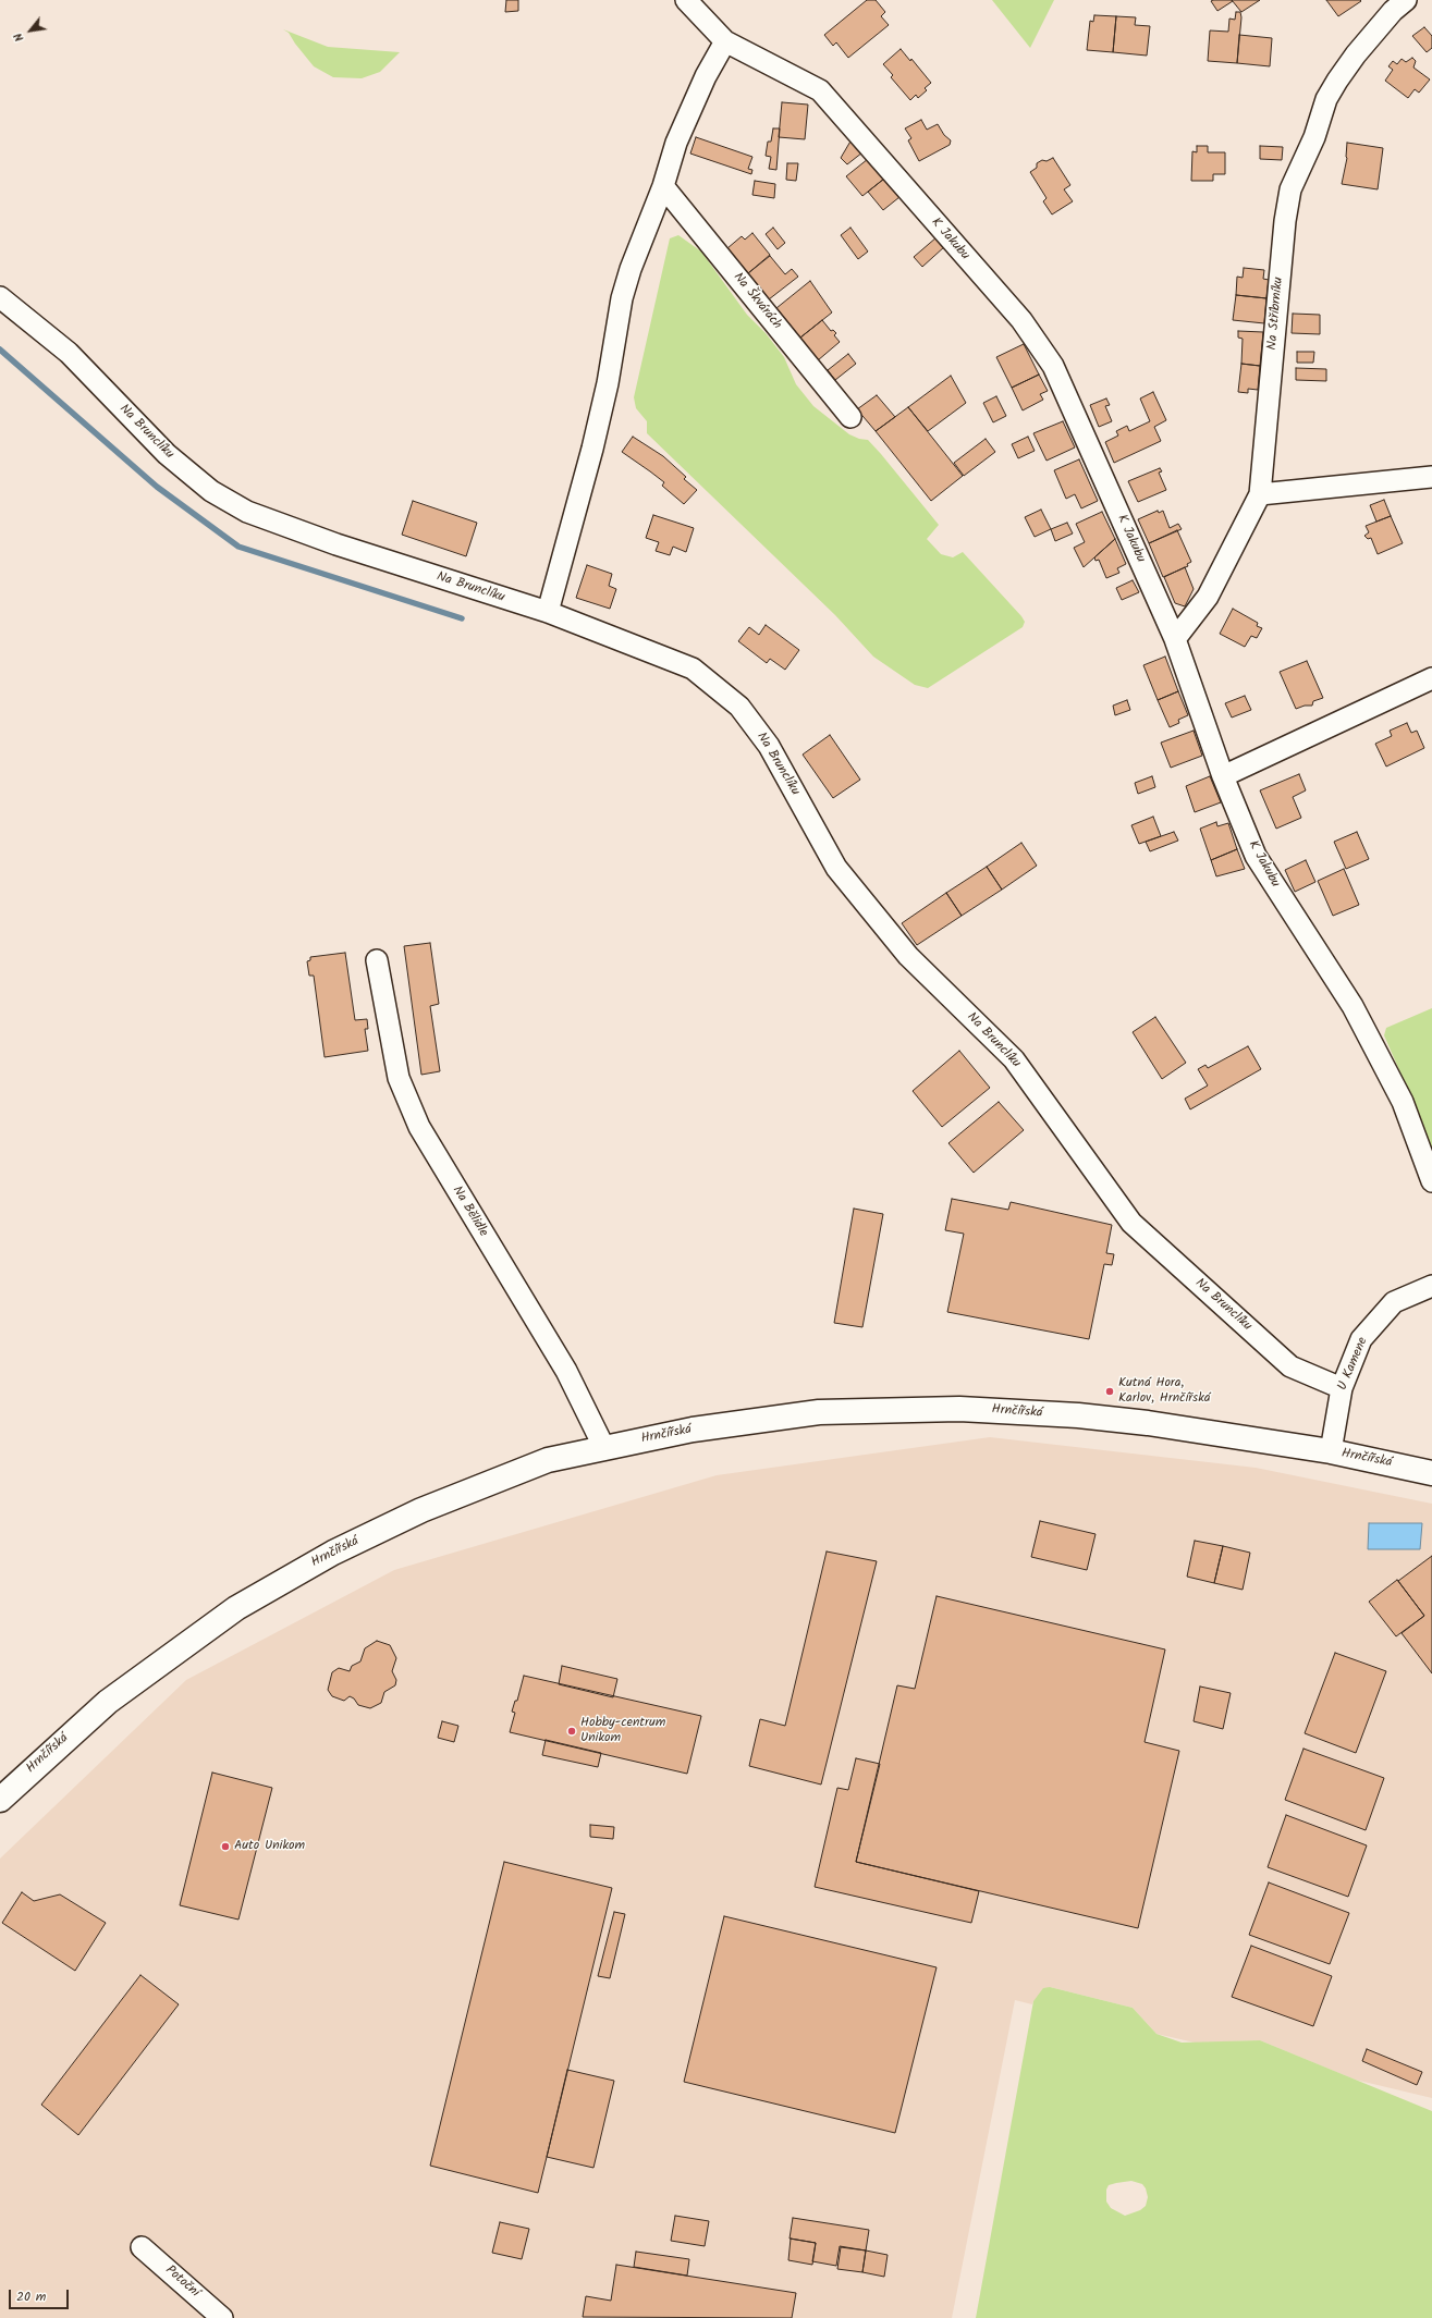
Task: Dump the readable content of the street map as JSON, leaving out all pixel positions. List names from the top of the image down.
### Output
{
  "streets": {
    "main road": ["Hrnčířská"],
    "street": [
      "K Jakubu",
      "Na Škvárách",
      "Na Stříbrníku",
      "Na Brunclíku",
      "Na Bělidle",
      "U Kamene",
      "Potoční"
    ]
  },
  "crossings": [
    ["K Jakubu", "Na Stříbrníku"],
    ["Na Brunclíku", "U Kamene"],
    ["Na Bělidle", "Hrnčířská"],
    ["U Kamene", "Hrnčířská"]
  ],
  "places": ["Kutná Hora, Karlov, Hrnčířská", "Hobby-centrum Unikom", "Auto Unikom"],
  "scale_bar": "20 m",
  "north": "bottom left"
}
